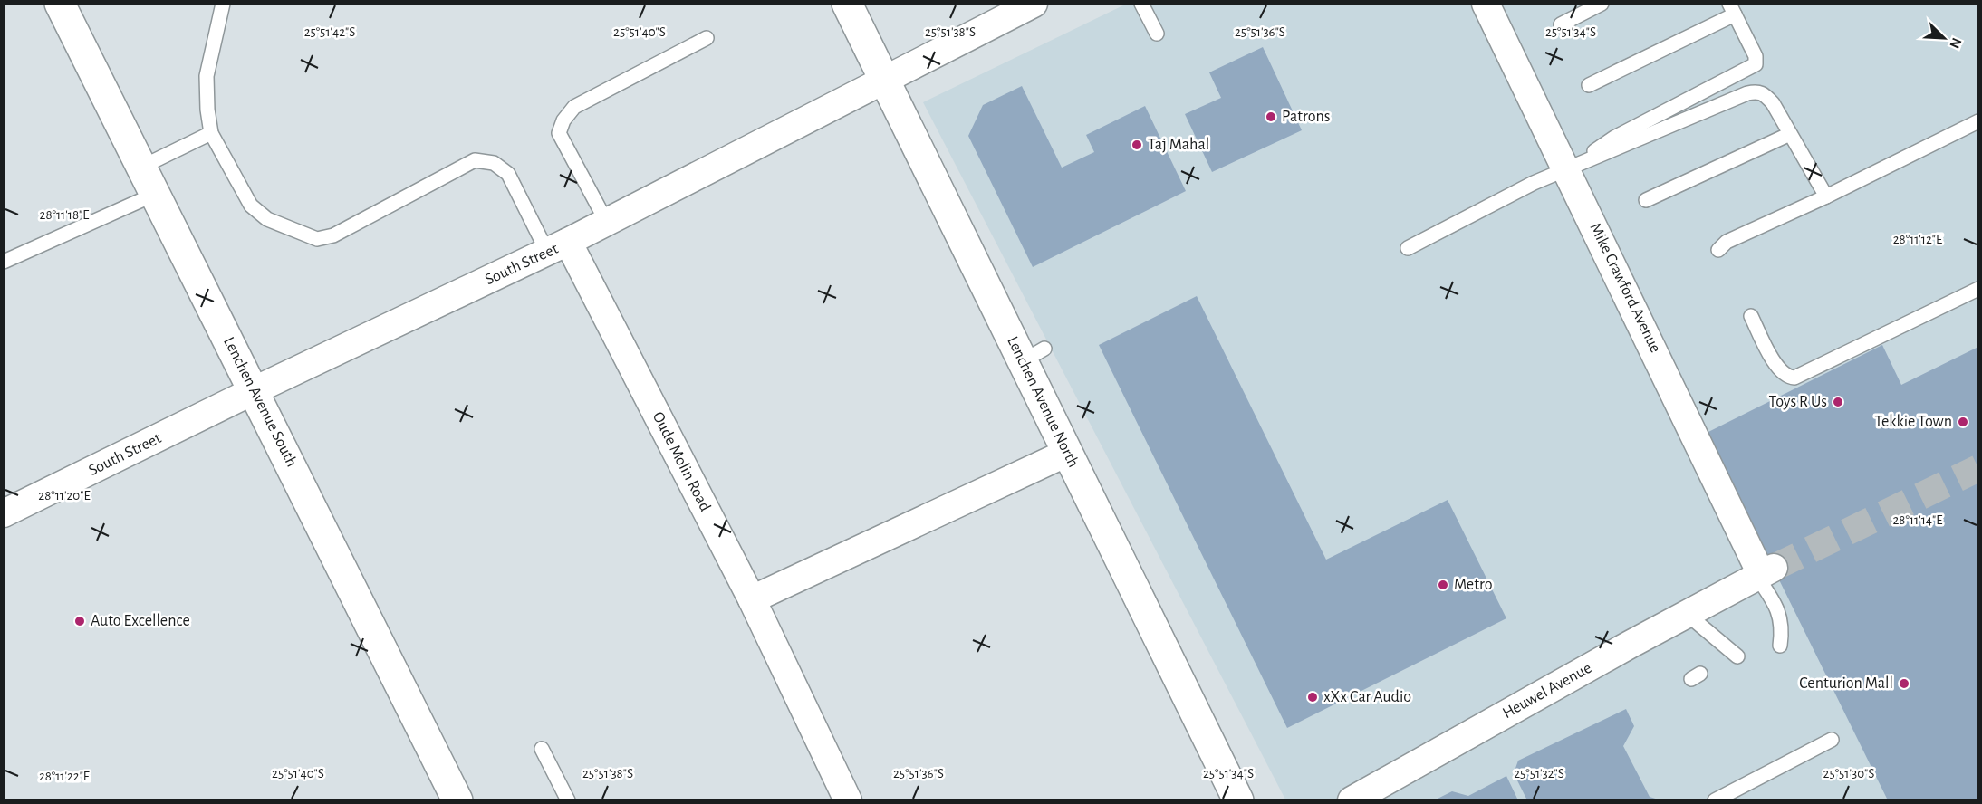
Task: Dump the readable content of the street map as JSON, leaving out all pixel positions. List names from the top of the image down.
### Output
{
  "streets": {
    "main road": ["Lenchen Avenue South", "Lenchen Avenue North"],
    "street": [
      "South Street",
      "Mike Crawford Avenue",
      "Oude Molin Road",
      "Heuwel Avenue"
    ]
  },
  "crossings": [
    ["South Street", "Lenchen Avenue South"],
    ["South Street", "Lenchen Avenue North"],
    ["South Street", "Oude Molin Road"],
    ["Mike Crawford Avenue", "Heuwel Avenue"]
  ],
  "places": [
    "Patrons",
    "Taj Mahal",
    "Toys R Us",
    "Tekkie Town",
    "Metro",
    "Auto Excellence",
    "Centurion Mall",
    "xXx Car Audio"
  ],
  "north": "bottom right",
  "coordinates": [
    "25°51'42\"S",
    "25°51'40\"S",
    "25°51'38\"S",
    "25°51'36\"S",
    "25°51'34\"S",
    "28°11'18\"E",
    "28°11'12\"E",
    "28°11'20\"E",
    "28°11'14\"E",
    "25°51'32\"S",
    "25°51'30\"S",
    "28°11'22\"E"
  ]
}
